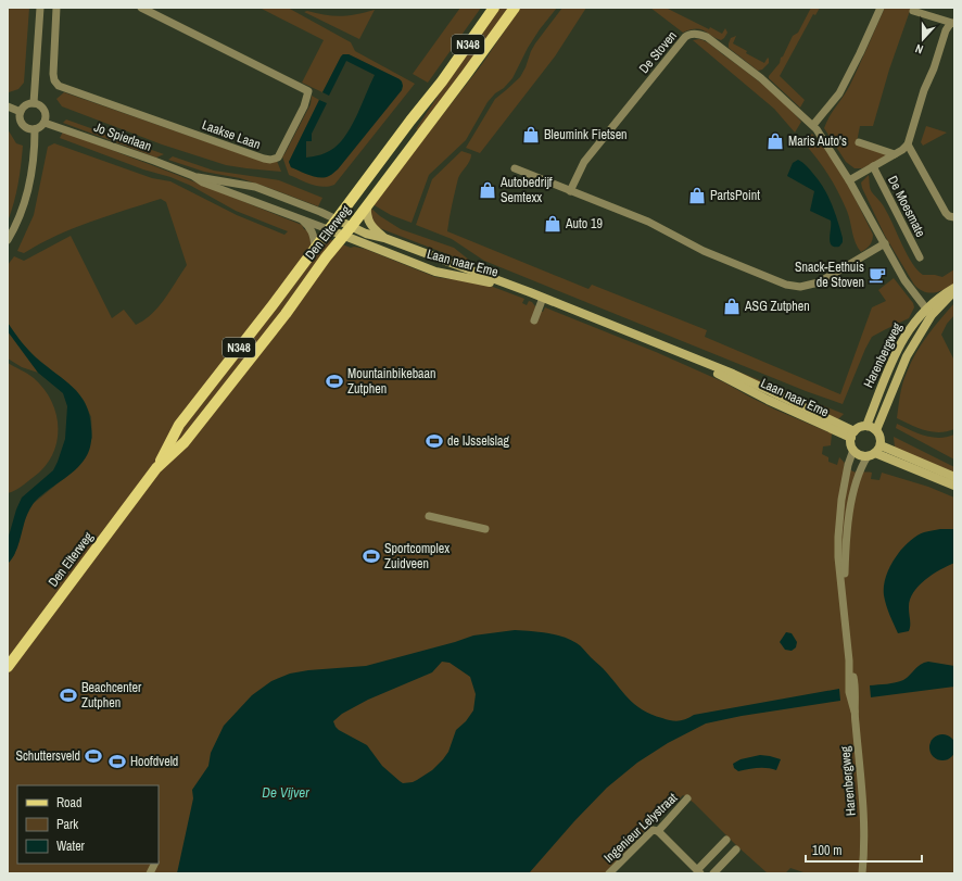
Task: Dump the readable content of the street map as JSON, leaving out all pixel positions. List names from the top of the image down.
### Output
{
  "streets": {
    "main road": ["N348", "Den Elterweg"],
    "street": [
      "De Stoven",
      "Laakse Laan",
      "Jo Spierlaan",
      "De Moesmate",
      "Laan naar Eme",
      "Harenbergweg",
      "Ingenieur Lelystraat"
    ]
  },
  "crossings": [
    ["De Stoven", "De Moesmate"],
    ["De Stoven", "Harenbergweg"],
    ["Jo Spierlaan", "Den Elterweg"],
    ["Jo Spierlaan", "Laan naar Eme"],
    ["Den Elterweg", "Laan naar Eme"],
    ["Laan naar Eme", "Harenbergweg"]
  ],
  "water": ["De Vijver"],
  "places": {
    "shop": [
      "Bleumink Fietsen",
      "Maris Auto's",
      "Autobedrijf Semtexx",
      "PartsPoint",
      "Auto 19",
      "ASG Zutphen"
    ],
    "cafe": ["Snack-Eethuis de Stoven"],
    "sports": [
      "Mountainbikebaan Zutphen",
      "de IJsselslag",
      "Sportcomplex Zuidveen",
      "Beachcenter Zutphen",
      "Schuttersveld",
      "Hoofdveld"
    ]
  },
  "legend": ["Road", "Park", "Water"],
  "scale_bar": "100 m",
  "north": "bottom"
}
